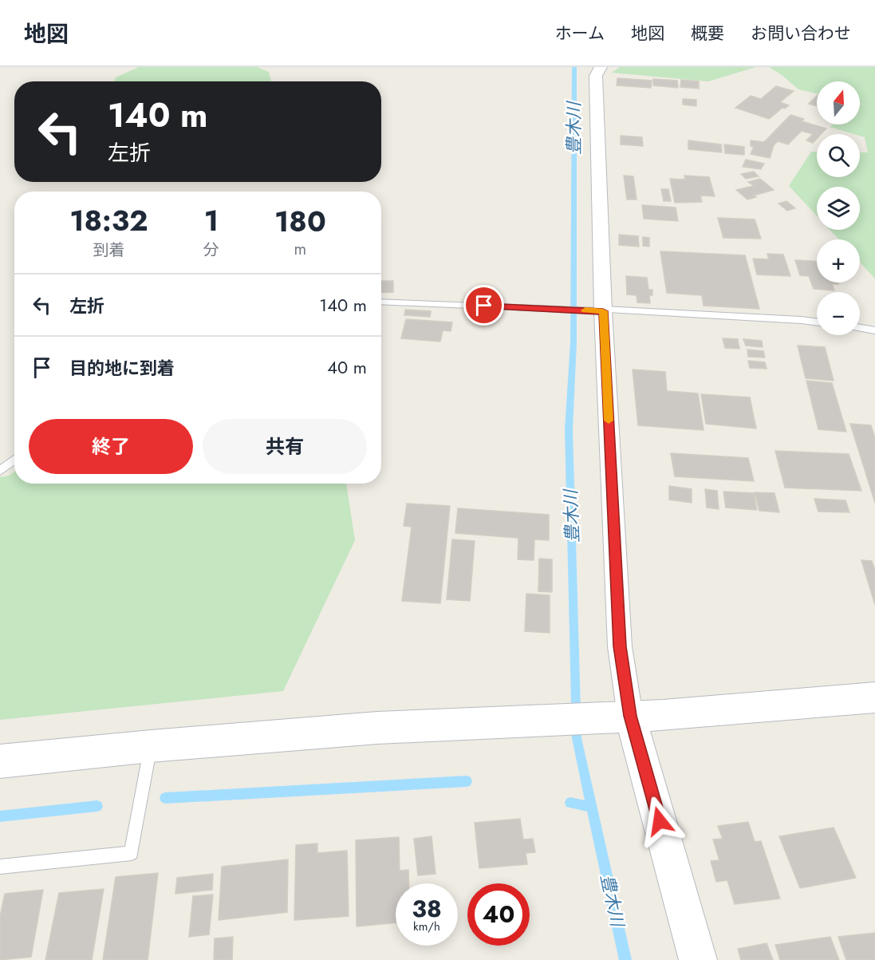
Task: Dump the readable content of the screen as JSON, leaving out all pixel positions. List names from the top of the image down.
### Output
{
  "water": ["豊木川"],
  "north": "top",
  "page": {
    "header": "地図",
    "nav": [
      "ホーム",
      "地図",
      "概要",
      "お問い合わせ"
    ],
    "map_buttons": ["+", "−"],
    "turn": ["140 m", "左折"],
    "eta": [
      "18:32",
      "到着",
      "1",
      "分",
      "180",
      "m"
    ],
    "list": [
      {
        "name": "左折",
        "value": "140 m"
      },
      {
        "name": "目的地に到着",
        "value": "40 m"
      }
    ],
    "buttons": ["終了", "共有"],
    "speed": "38 km/h",
    "limit": "40"
  }
}
